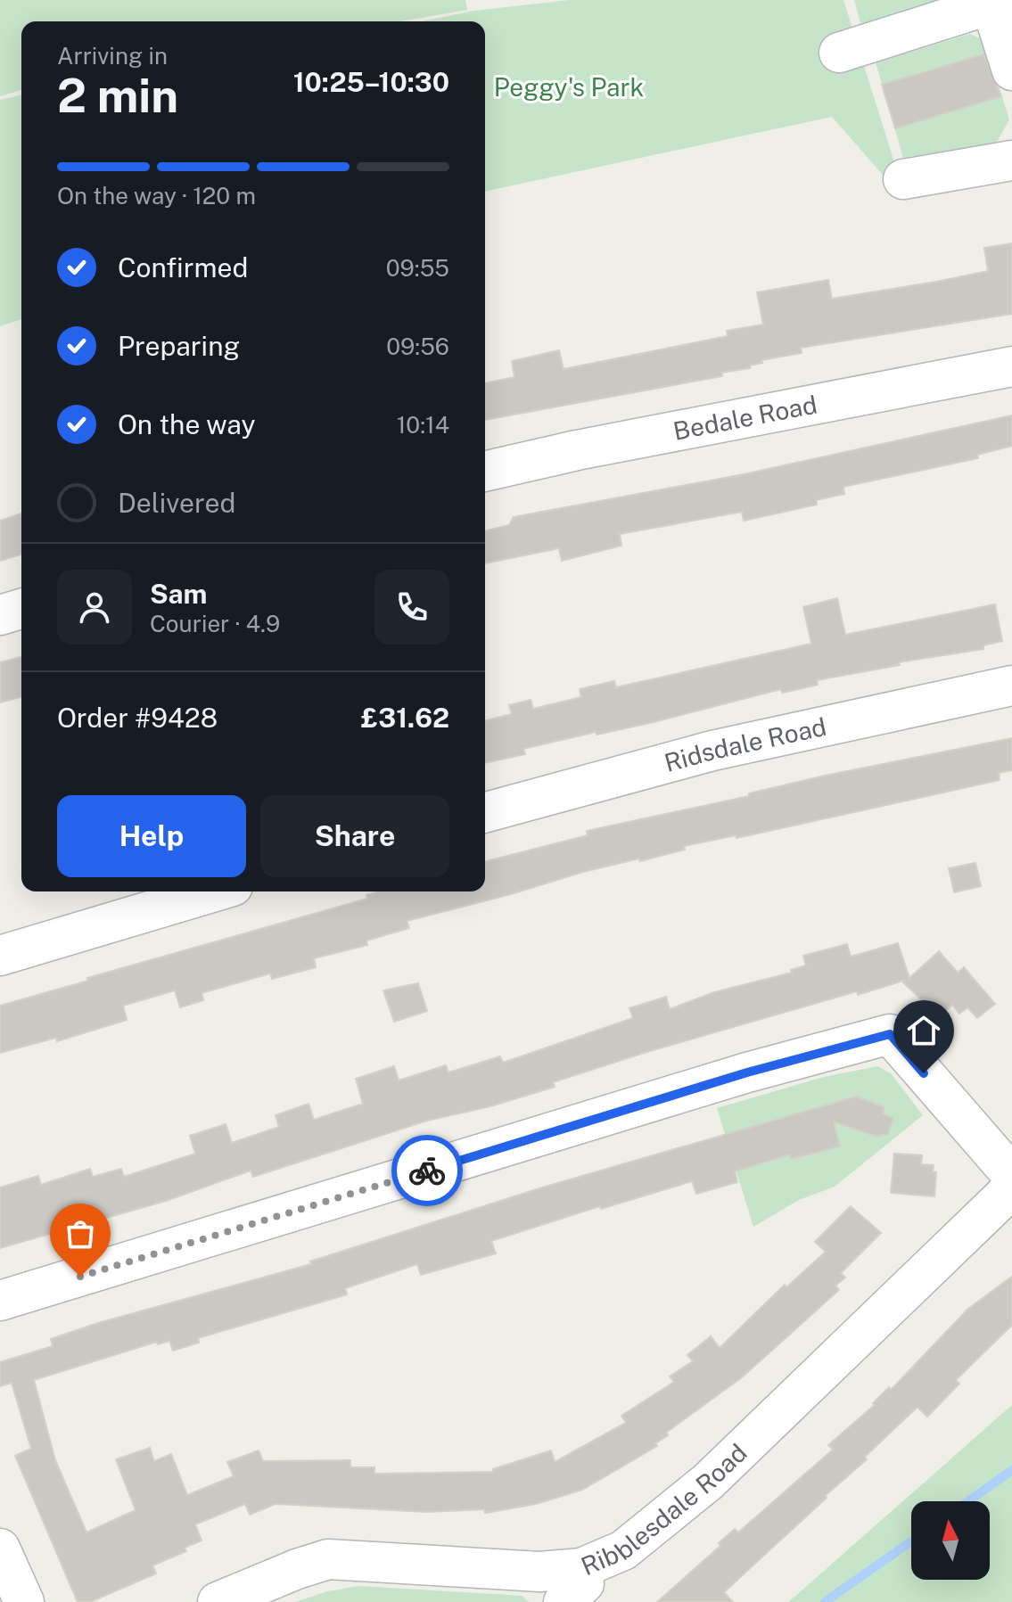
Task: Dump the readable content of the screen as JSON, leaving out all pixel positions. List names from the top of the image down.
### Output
{
  "streets": {
    "street": ["Bedale Road", "Ridsdale Road", "Ribblesdale Road"]
  },
  "parks": ["Peggy's Park"],
  "north": "top",
  "page": {
    "heading": ["2 min", "Arriving in", "10:25–10:30"],
    "panel": [
      "Sam",
      "Courier · 4.9",
      "Order #9428",
      "£31.62"
    ],
    "bar": "On the way · 120 m",
    "list": [
      ["Confirmed", "09:55"],
      ["Preparing", "09:56"],
      ["On the way", "10:14"],
      "Delivered"
    ],
    "buttons": ["Help", "Share"]
  }
}
